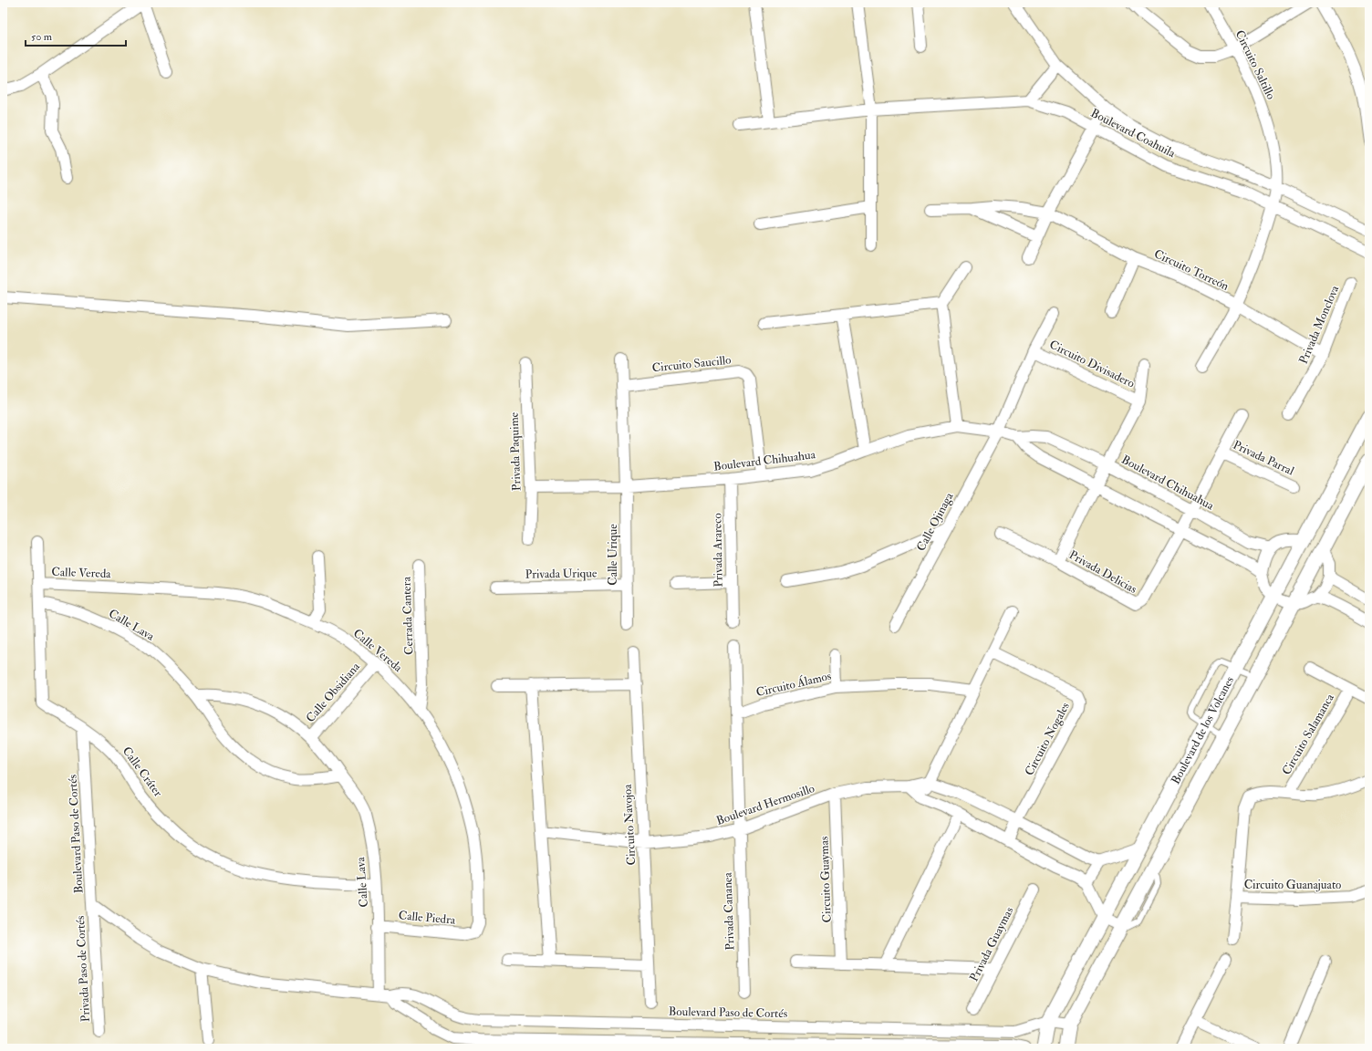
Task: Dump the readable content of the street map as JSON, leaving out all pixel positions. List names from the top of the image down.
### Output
{
  "streets": {
    "street": [
      "Circuito Saltillo",
      "Boulevard Coahuila",
      "Circuito Torreón",
      "Privada Monclova",
      "Circuito Saucillo",
      "Circuito Divisadero",
      "Privada Paquime",
      "Privada Parral",
      "Boulevard Chihuahua",
      "Calle Ojinaga",
      "Privada Arareco",
      "Calle Urique",
      "Privada Delicias",
      "Calle Vereda",
      "Privada Urique",
      "Cerrada Cantera",
      "Calle Lava",
      "Circuito Álamos",
      "Calle Obsidiana",
      "Boulevard de los Volcanes",
      "Circuito Salamanca",
      "Circuito Nogales",
      "Calle Cráter",
      "Boulevard Hermosillo",
      "Circuito Navojoa",
      "Boulevard Paso de Cortés",
      "Circuito Guaymas",
      "Circuito Guanajuato",
      "Privada Cananea",
      "Calle Piedra",
      "Privada Guaymas",
      "Privada Paso de Cortés"
    ]
  },
  "crossings": [
    ["Circuito Saltillo", "Boulevard Coahuila"],
    ["Circuito Saltillo", "Circuito Torreón"],
    ["Circuito Torreón", "Privada Monclova"],
    ["Circuito Saucillo", "Boulevard Chihuahua"],
    ["Circuito Divisadero", "Boulevard Chihuahua"],
    ["Circuito Divisadero", "Calle Ojinaga"],
    ["Circuito Divisadero", "Privada Delicias"],
    ["Privada Paquime", "Boulevard Chihuahua"],
    ["Privada Parral", "Boulevard Chihuahua"],
    ["Privada Parral", "Privada Delicias"],
    ["Boulevard Chihuahua", "Calle Ojinaga"],
    ["Boulevard Chihuahua", "Privada Arareco"],
    ["Boulevard Chihuahua", "Calle Urique"],
    ["Calle Urique", "Privada Urique"],
    ["Calle Vereda", "Cerrada Cantera"],
    ["Calle Vereda", "Calle Obsidiana"],
    ["Calle Vereda", "Calle Cráter"],
    ["Calle Vereda", "Calle Piedra"],
    ["Calle Lava", "Calle Obsidiana"],
    ["Calle Lava", "Calle Cráter"],
    ["Calle Lava", "Boulevard Paso de Cortés"],
    ["Calle Lava", "Calle Piedra"],
    ["Boulevard de los Volcanes", "Boulevard Paso de Cortés"],
    ["Calle Cráter", "Boulevard Paso de Cortés"],
    ["Boulevard Hermosillo", "Circuito Navojoa"],
    ["Boulevard Hermosillo", "Circuito Guaymas"],
    ["Boulevard Hermosillo", "Privada Cananea"],
    ["Boulevard Paso de Cortés", "Privada Paso de Cortés"]
  ],
  "scale_bar": "50 m"
}
